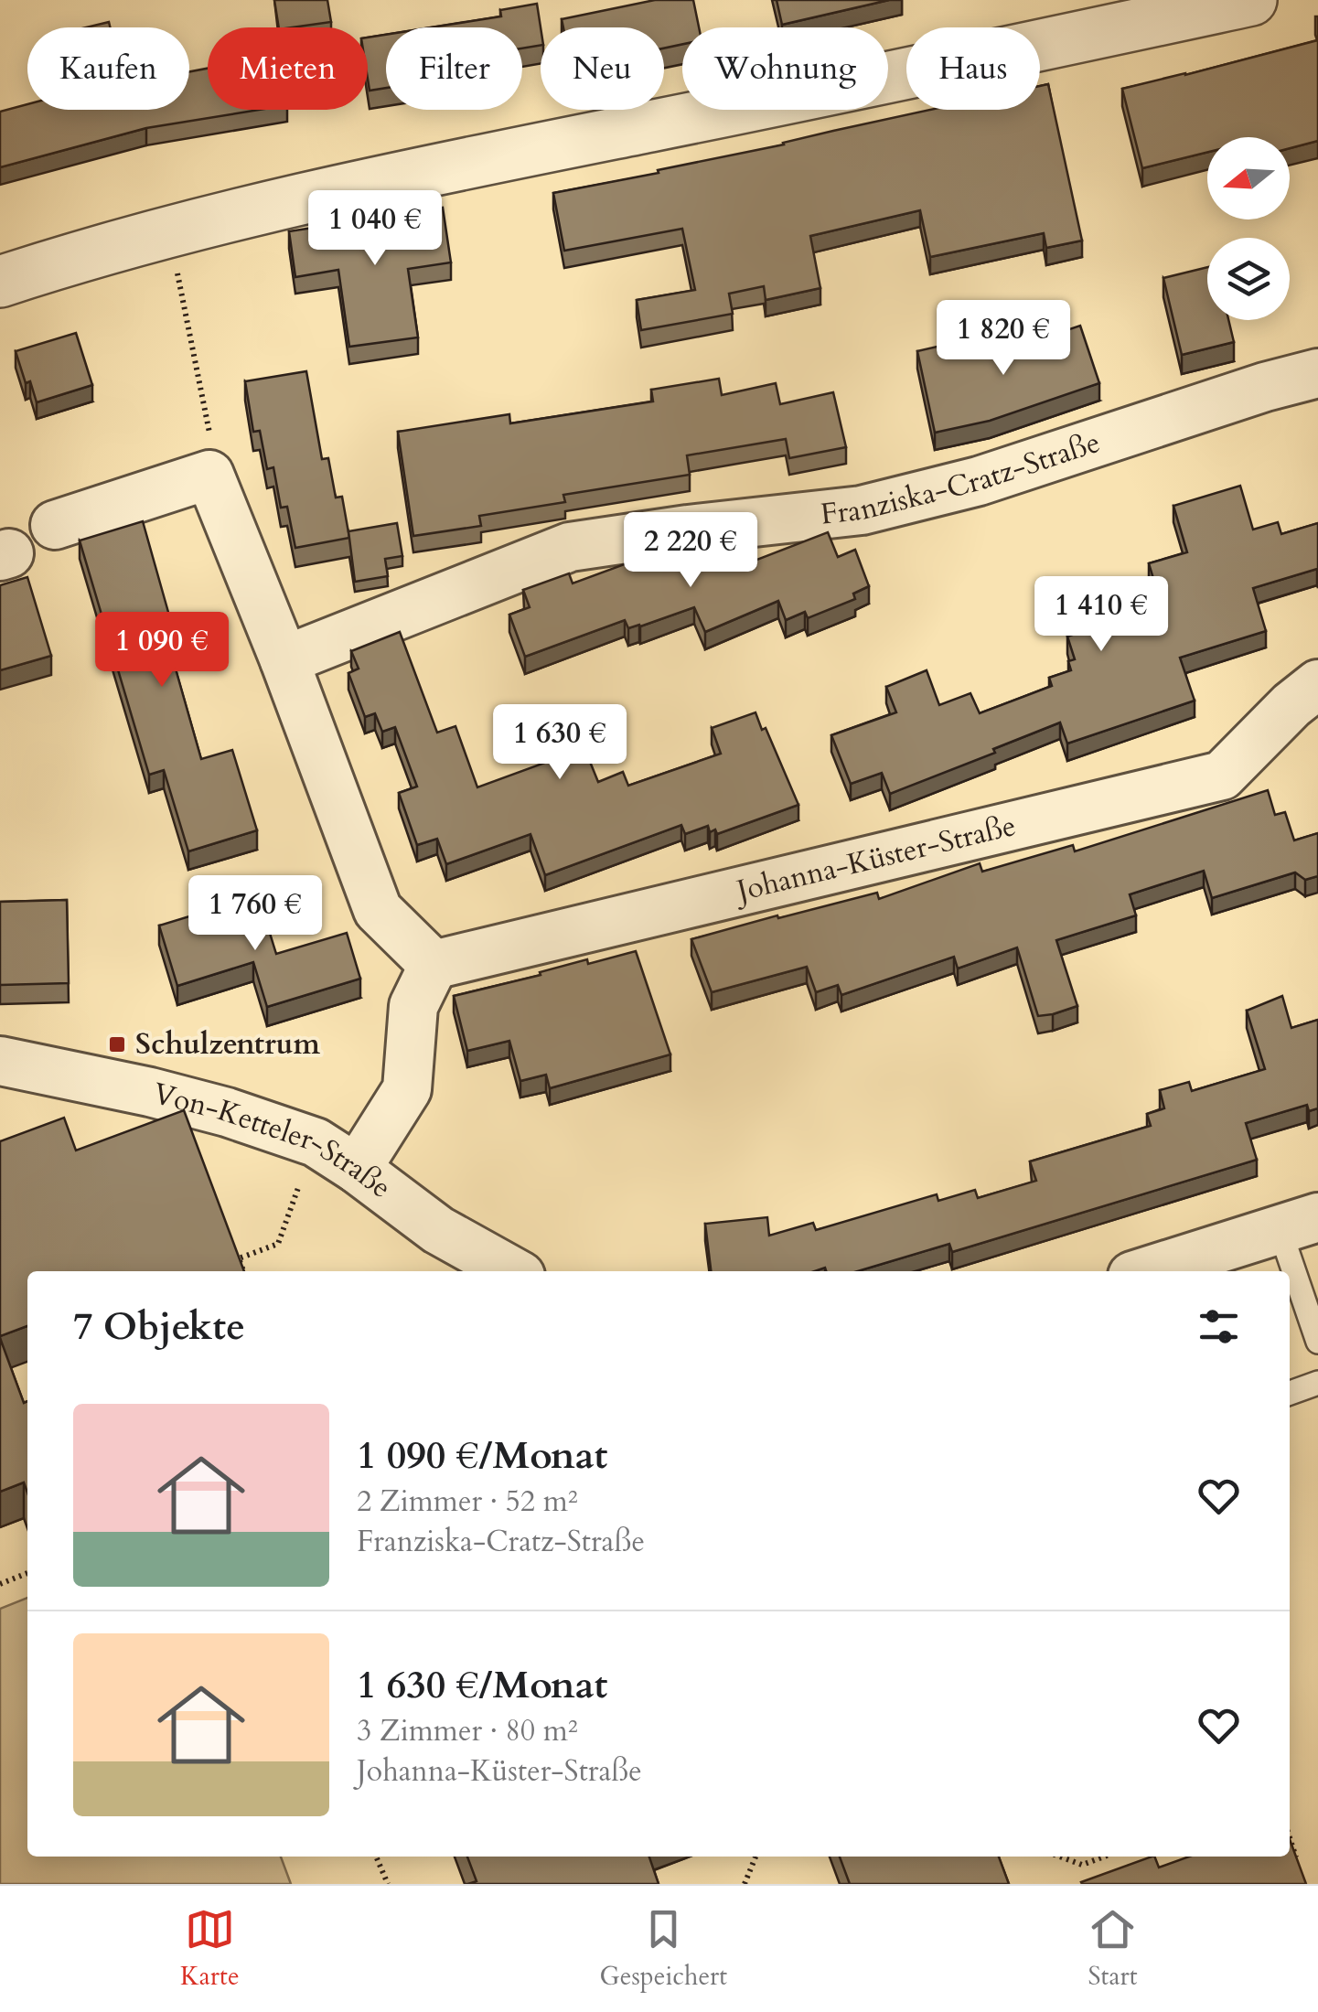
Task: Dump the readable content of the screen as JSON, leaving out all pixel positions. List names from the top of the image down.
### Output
{
  "streets": {
    "street": ["Franziska-Cratz-Straße", "Johanna-Küster-Straße", "Von-Ketteler-Straße"]
  },
  "places": {
    "transit": ["Schulzentrum"]
  },
  "north": "left",
  "page": {
    "chip": [
      "Kaufen",
      "Mieten",
      "Filter",
      "Neu",
      "Wohnung",
      "Haus"
    ],
    "price": [
      "1 040 €",
      "1 820 €",
      "2 220 €",
      "1 410 €",
      "1 090 €",
      "1 630 €",
      "1 760 €"
    ],
    "heading": "7 Objekte",
    "list": [
      {
        "name": "1 090 €/Monat",
        "note": "2 Zimmer · 52 m² · Franziska-Cratz-Straße"
      },
      {
        "name": "1 630 €/Monat",
        "note": "3 Zimmer · 80 m² · Johanna-Küster-Straße"
      }
    ],
    "tabs": ["Karte", "Gespeichert", "Start"]
  }
}
